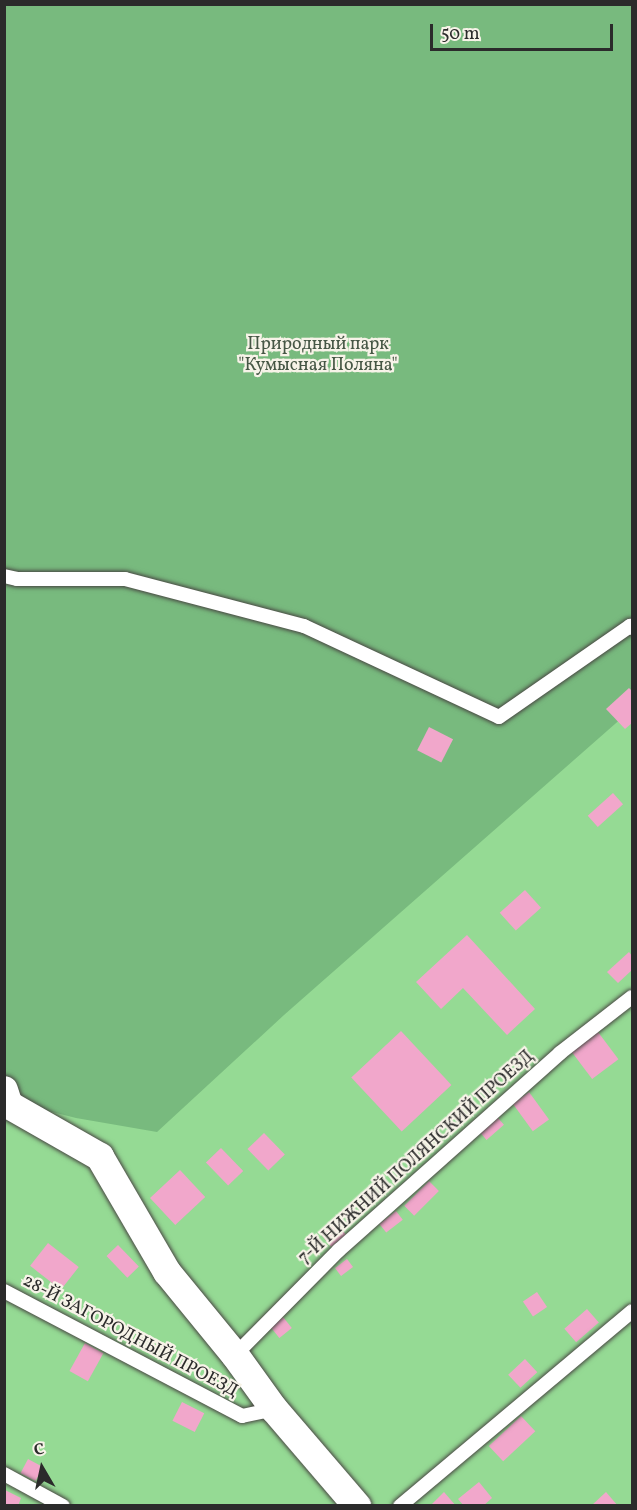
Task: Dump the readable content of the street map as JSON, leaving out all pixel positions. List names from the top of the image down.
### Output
{
  "streets": {
    "lane": ["7-Й НИЖНИЙ ПОЛЯНСКИЙ ПРОЕЗД", "28-Й ЗАГОРОДНЫЙ ПРОЕЗД"]
  },
  "parks": ["Природный парк \"Кумысная Поляна\""],
  "scale_bar": "50 m",
  "north": "top"
}
